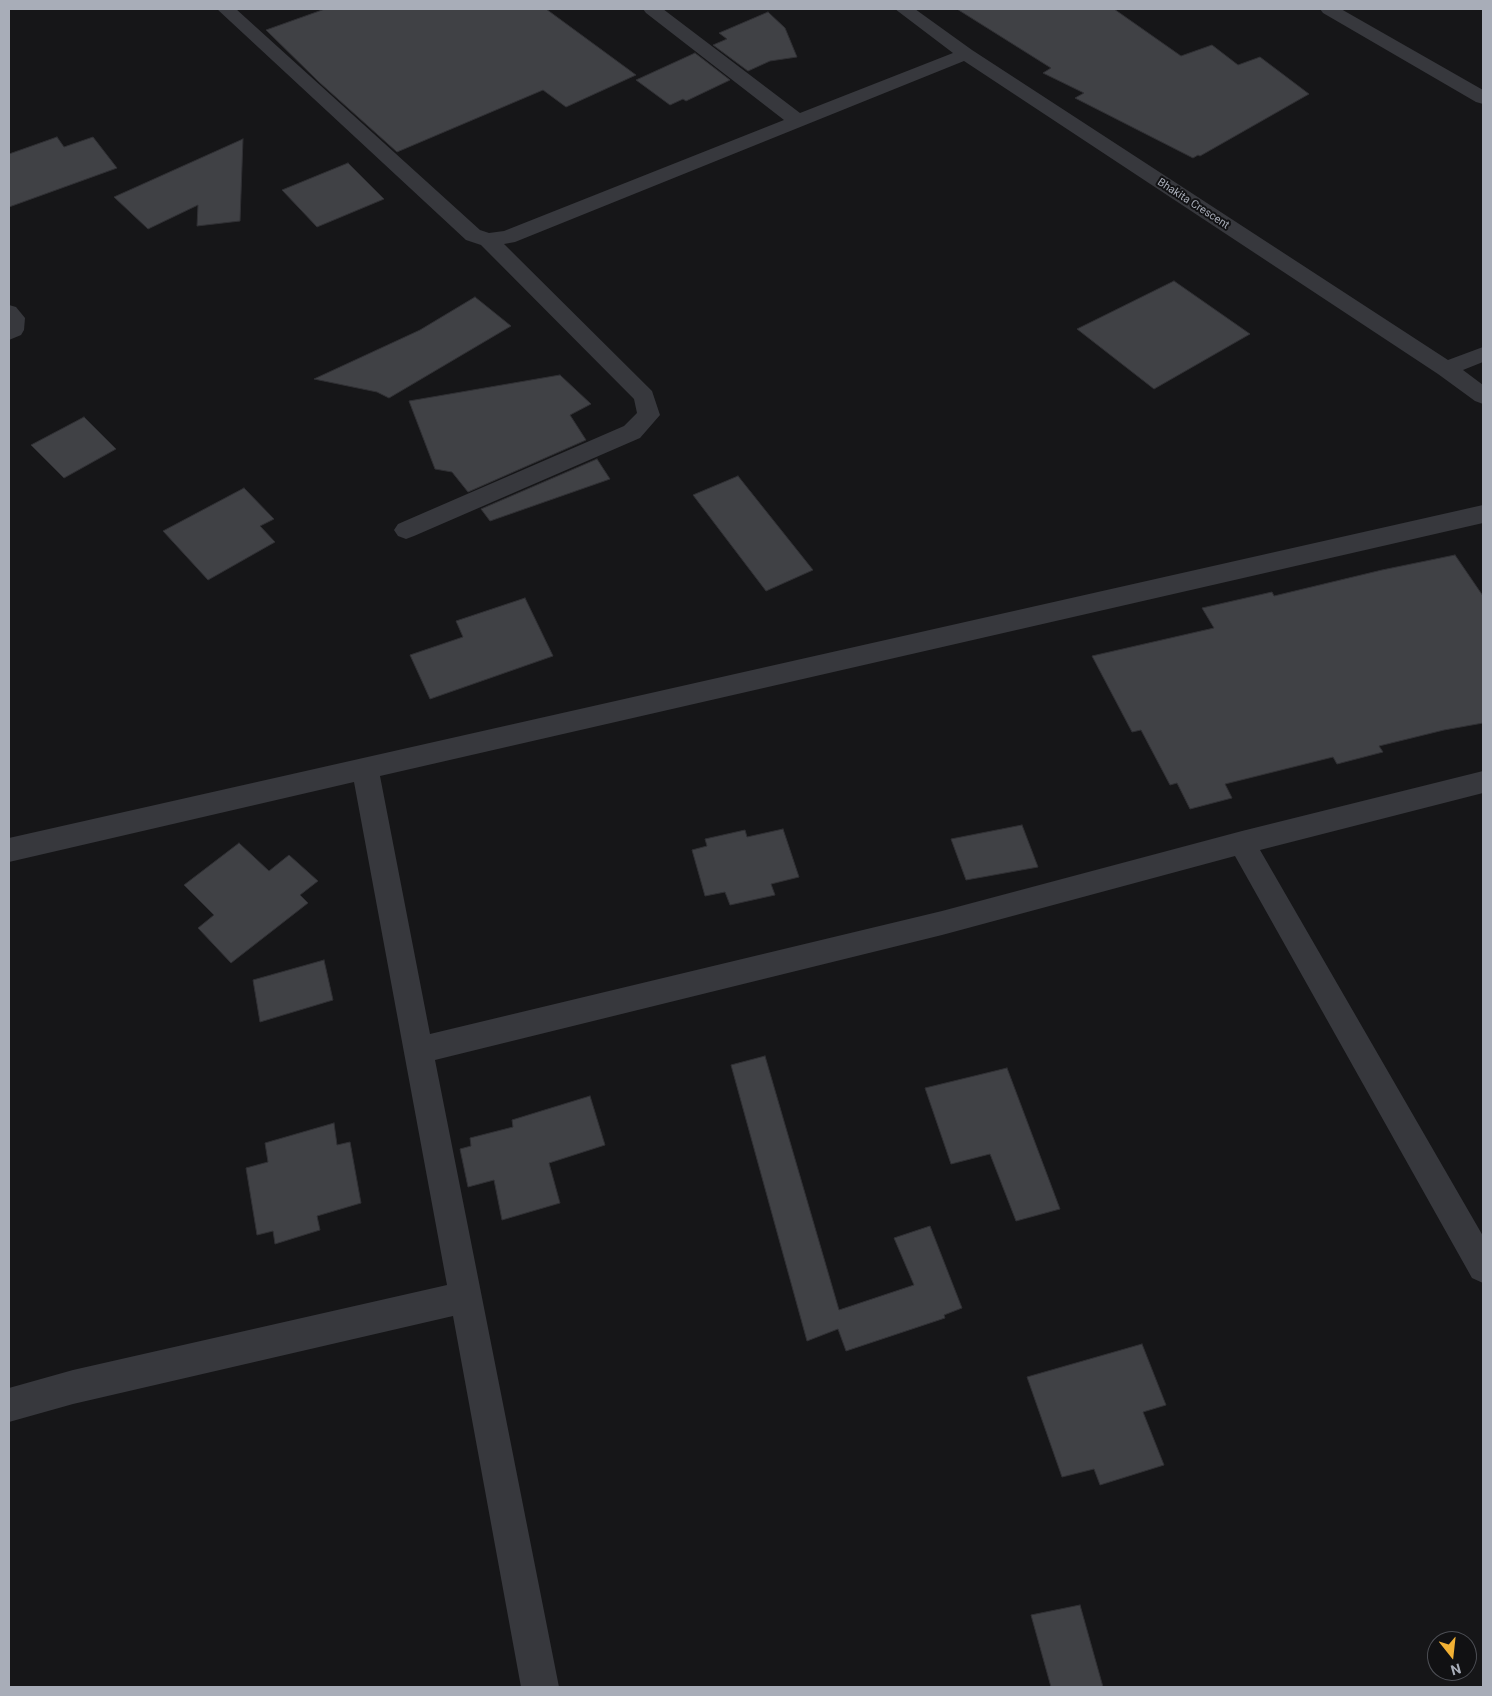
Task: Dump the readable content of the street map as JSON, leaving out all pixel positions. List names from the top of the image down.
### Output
{
  "streets": {
    "street": ["Bhakita Crescent"]
  },
  "north": "bottom"
}
